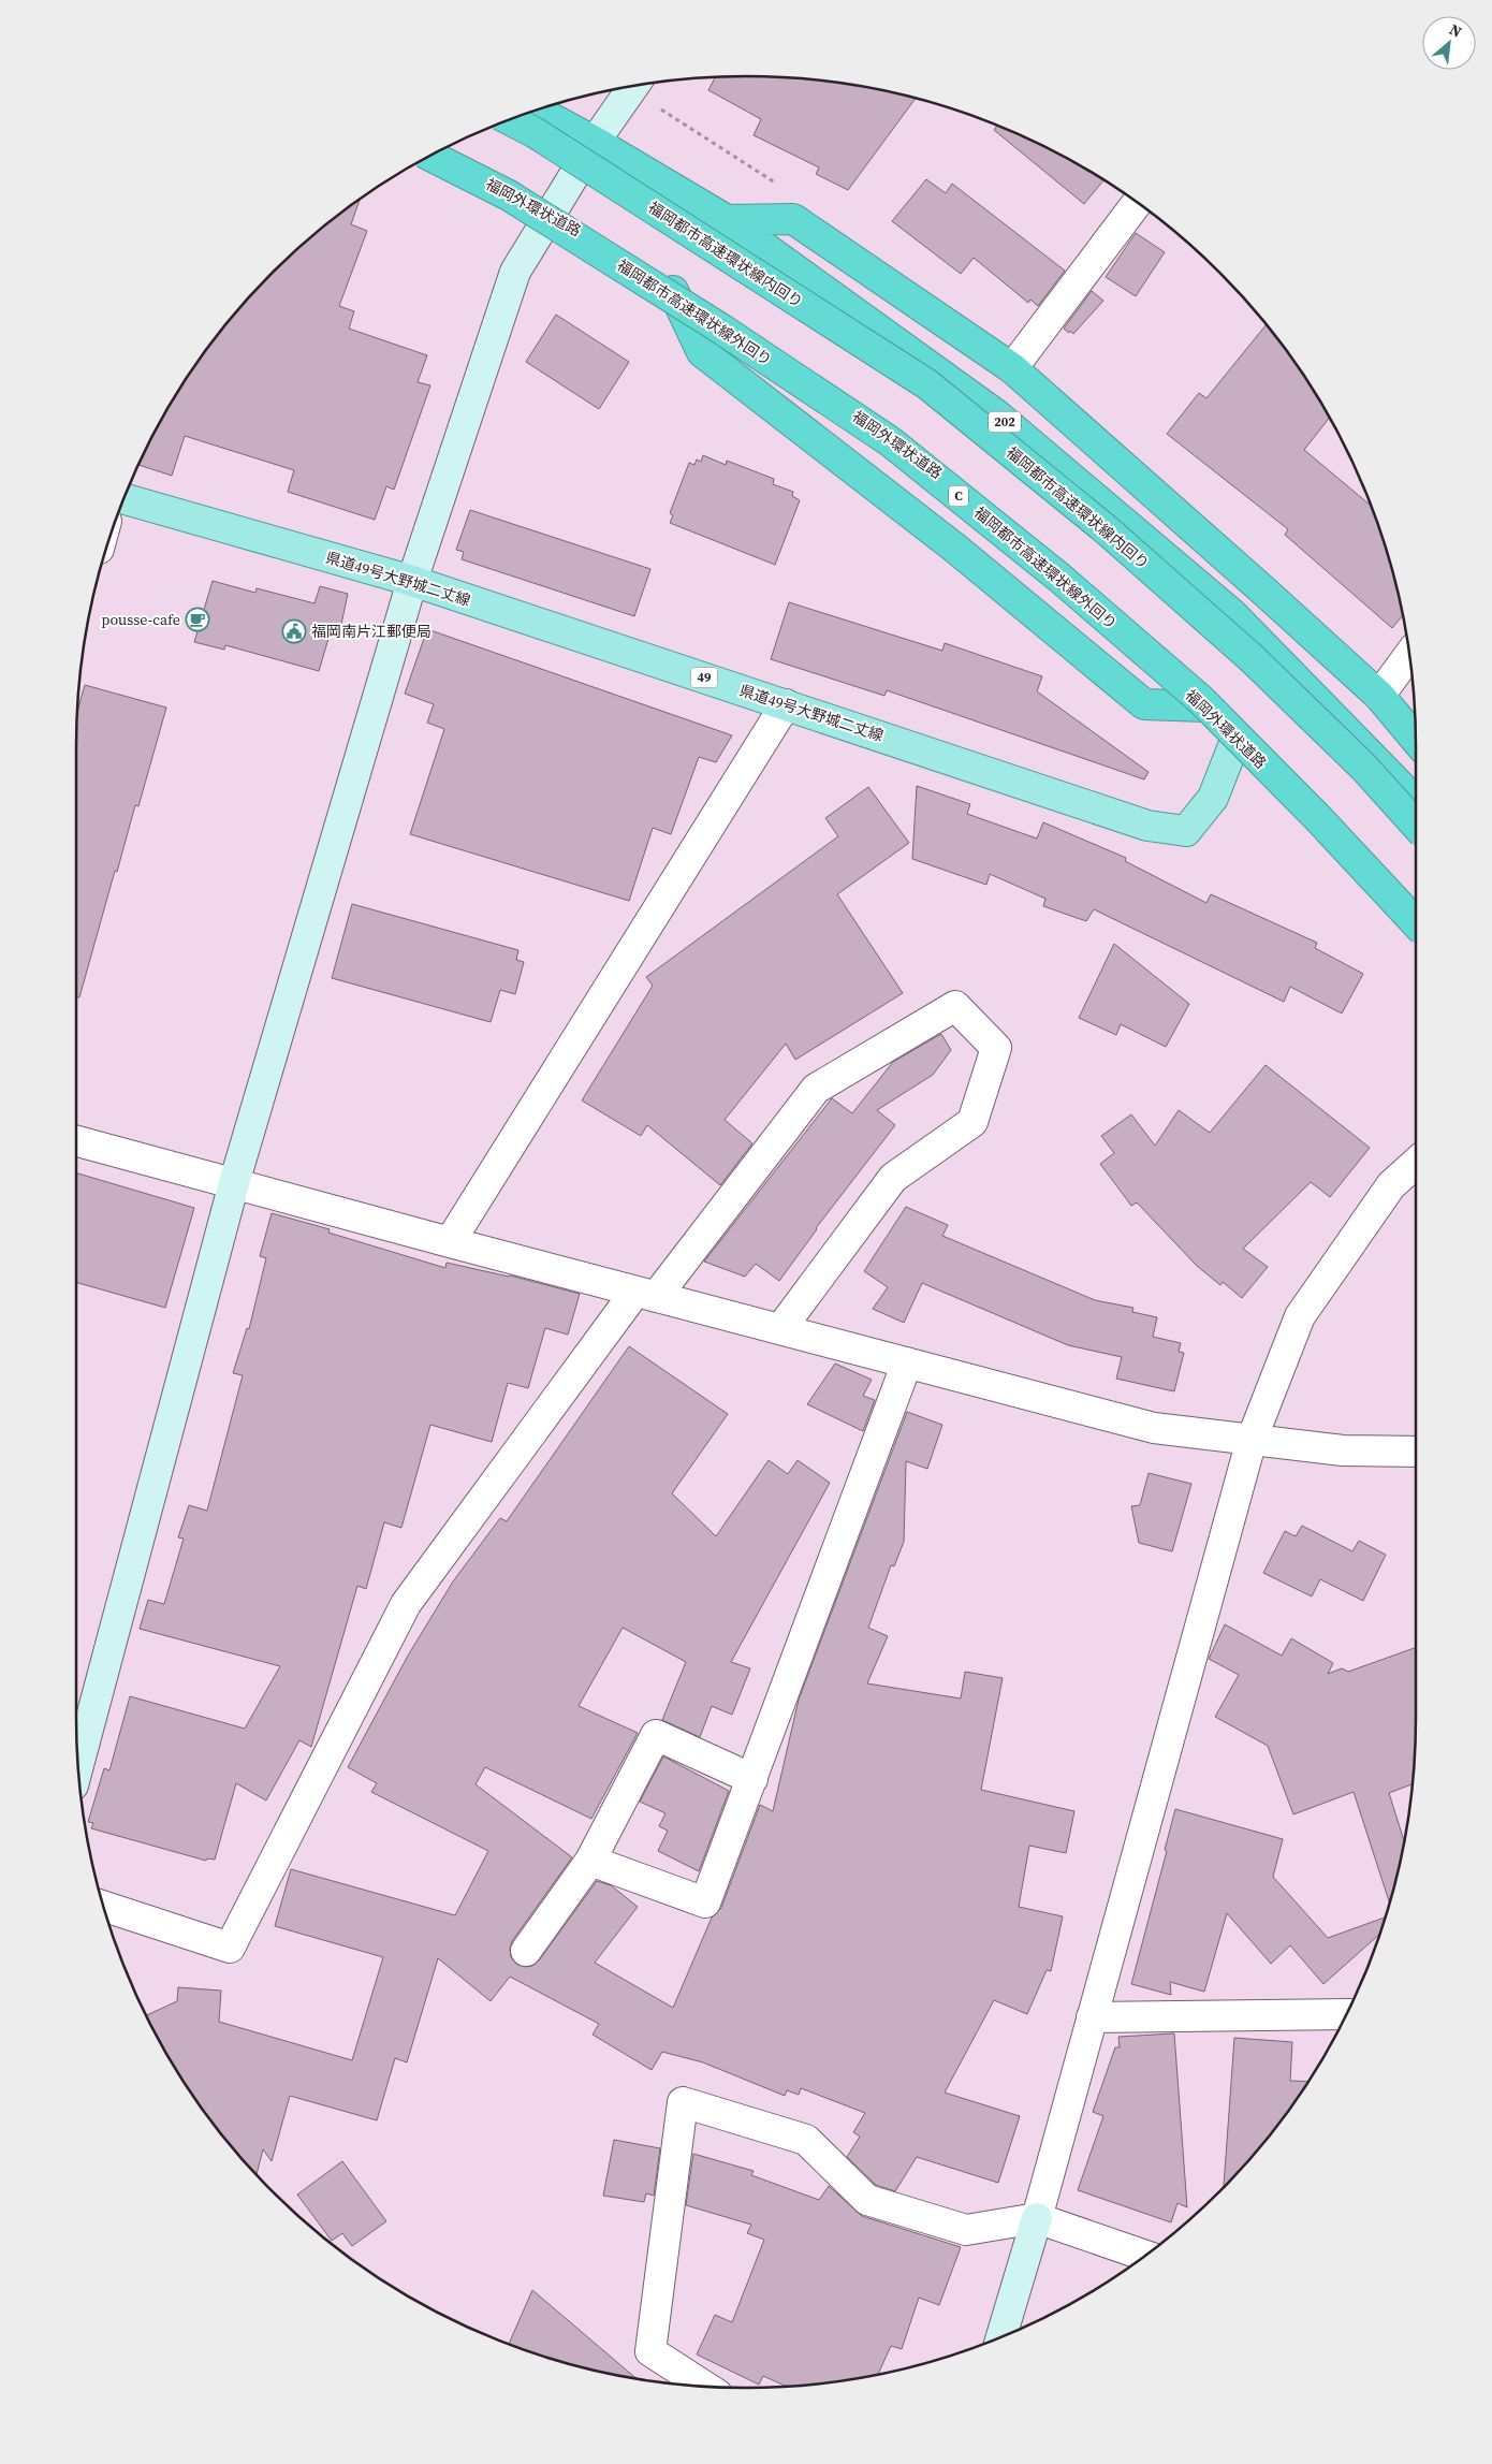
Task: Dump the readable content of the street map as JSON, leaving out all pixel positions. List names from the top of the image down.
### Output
{
  "streets": {
    "highway": [
      "福岡外環状道路",
      "福岡都市高速環状線内回り",
      "福岡都市高速環状線外回り",
      "202",
      "C"
    ],
    "main road": ["県道49号大野城二丈線", "49"]
  },
  "crossings": [
    ["福岡外環状道路", "県道49号大野城二丈線"]
  ],
  "places": {
    "cafe": ["pousse-cafe"],
    "public building": ["福岡南片江郵便局"]
  },
  "north": "top right"
}
